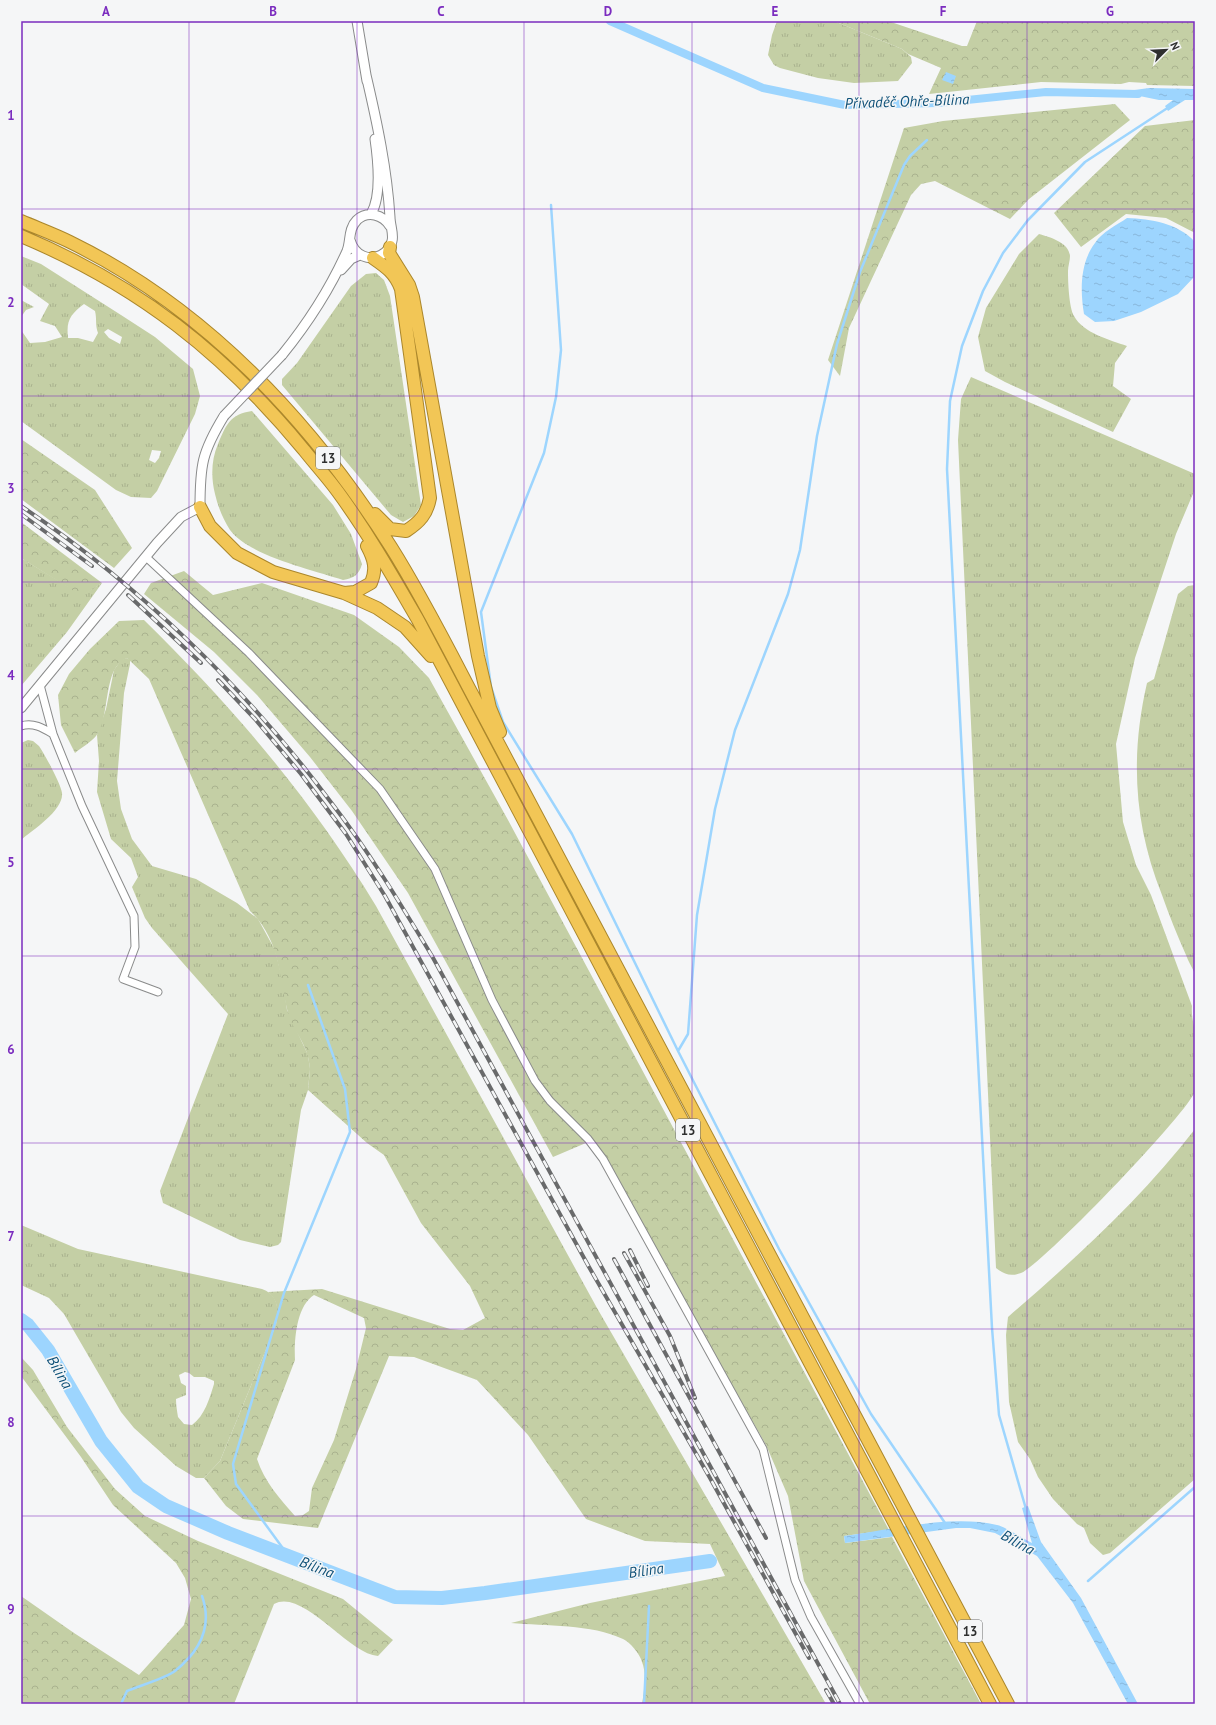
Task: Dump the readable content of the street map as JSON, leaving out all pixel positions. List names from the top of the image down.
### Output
{
  "streets": {
    "highway": ["13"]
  },
  "water": ["Přivaděč Ohře-Bílina", "Bílina"],
  "north": "top right",
  "grid": {
    "columns": [
      "A",
      "B",
      "C",
      "D",
      "E",
      "F",
      "G"
    ],
    "rows": [
      "1",
      "2",
      "3",
      "4",
      "5",
      "6",
      "7",
      "8",
      "9"
    ]
  }
}
